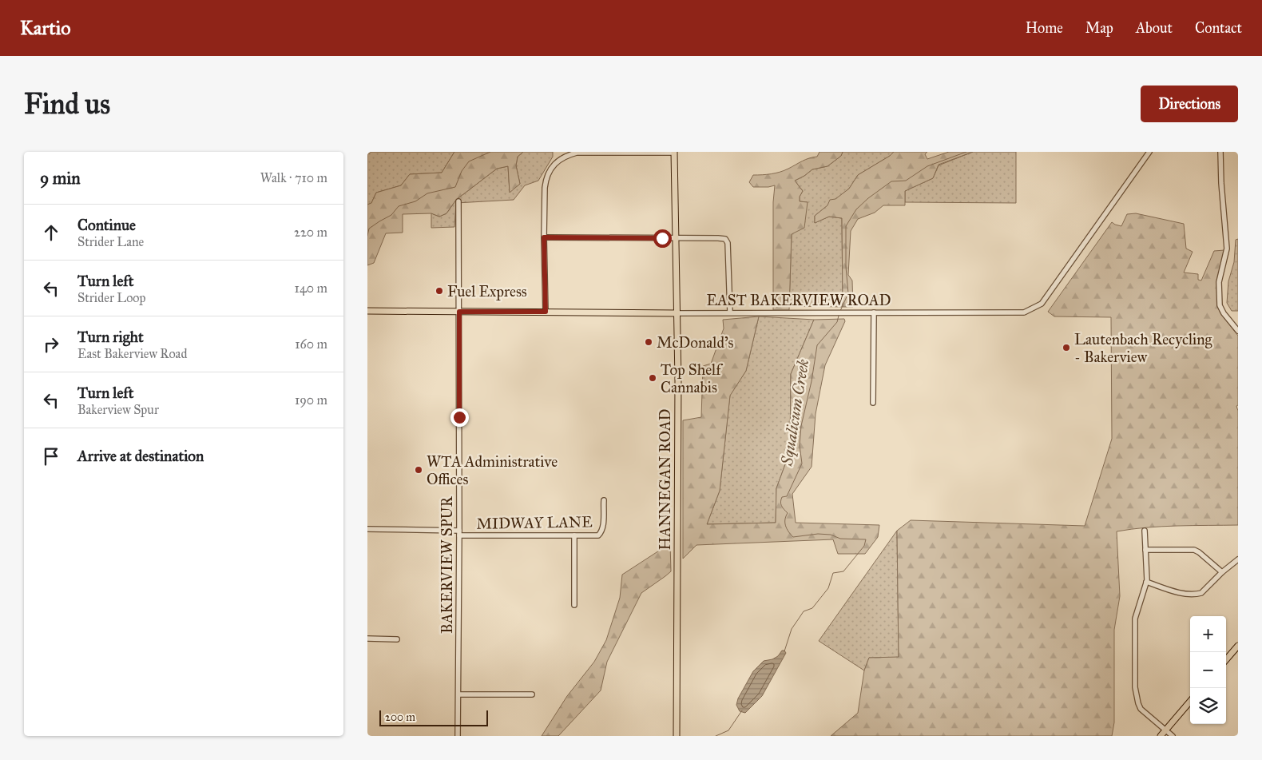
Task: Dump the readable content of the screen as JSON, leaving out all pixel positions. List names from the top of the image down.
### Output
{
  "streets": {
    "main road": ["EAST BAKERVIEW ROAD", "HANNEGAN ROAD"],
    "street": ["MIDWAY LANE", "BAKERVIEW SPUR"]
  },
  "crossings": [
    ["EAST BAKERVIEW ROAD", "HANNEGAN ROAD"],
    ["EAST BAKERVIEW ROAD", "BAKERVIEW SPUR"],
    ["MIDWAY LANE", "BAKERVIEW SPUR"]
  ],
  "water": ["Squalicum Creek"],
  "places": [
    "Fuel Express",
    "McDonald's",
    "Lautenbach Recycling - Bakerview",
    "Top Shelf Cannabis",
    "WTA Administrative Offices"
  ],
  "scale_bar": "200 m",
  "page": {
    "header": "Kartio",
    "nav": [
      "Home",
      "Map",
      "About",
      "Contact"
    ],
    "buttons": "Directions",
    "title": "Find us",
    "heading": ["9 min", "Walk · 710 m"],
    "list": [
      ["Continue", "Strider Lane", "220 m"],
      ["Turn left", "Strider Loop", "140 m"],
      ["Turn right", "East Bakerview Road", "160 m"],
      ["Turn left", "Bakerview Spur", "190 m"],
      "Arrive at destination"
    ],
    "map_buttons": ["+", "−"],
    "scale": "200 m"
  }
}
